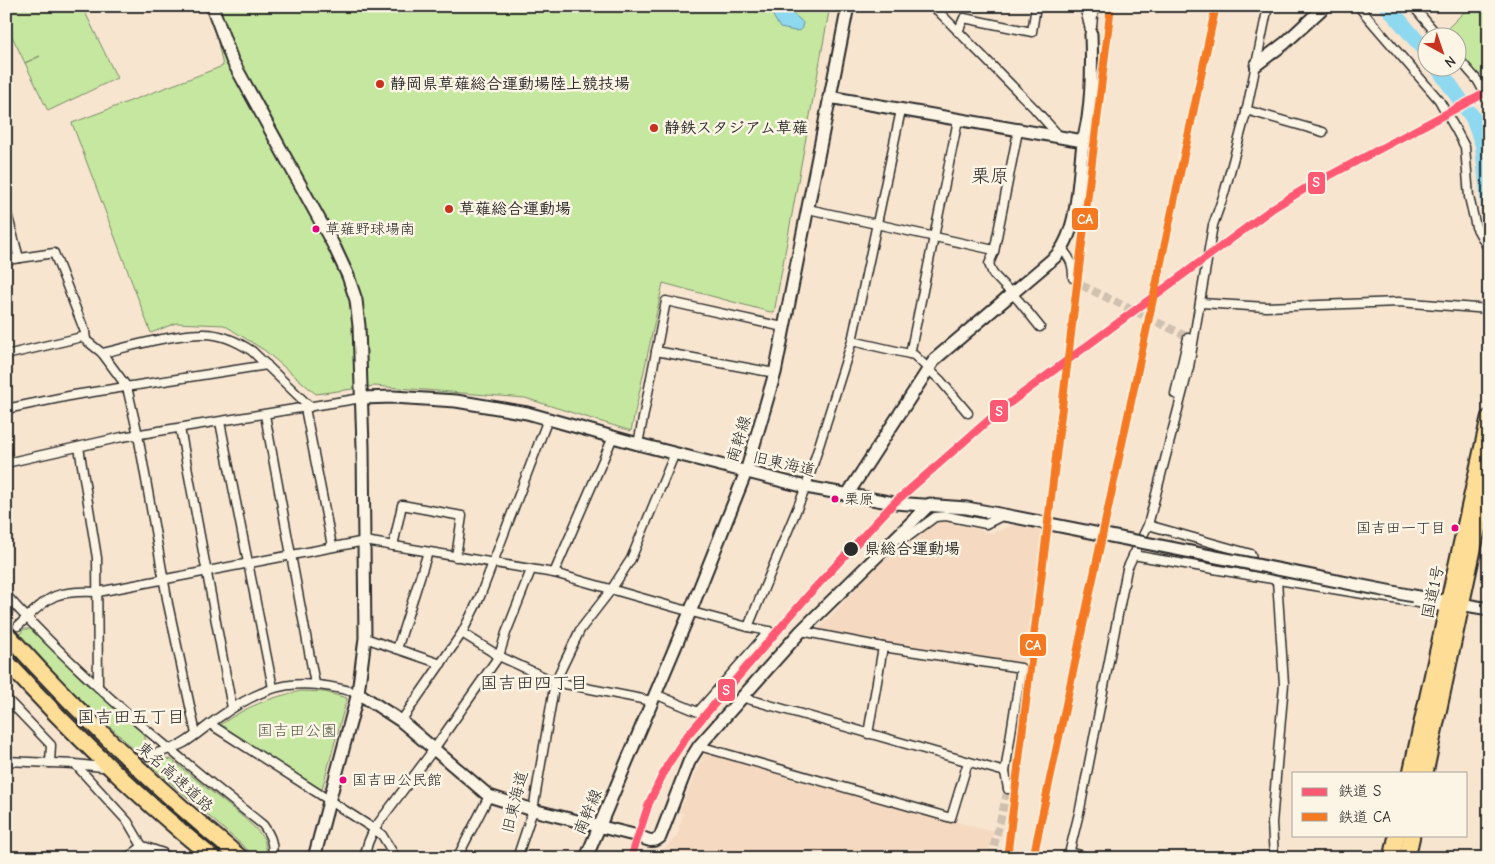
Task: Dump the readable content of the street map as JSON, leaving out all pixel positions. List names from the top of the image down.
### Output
{
  "streets": {
    "highway": ["国道1号", "東名高速道路"],
    "street": ["南幹線", "旧東海道"]
  },
  "crossings": [
    ["南幹線", "旧東海道"],
    ["旧東海道", "国道1号"]
  ],
  "districts": ["栗原", "国吉田四丁目", "国吉田五丁目"],
  "parks": ["国吉田公園"],
  "places": [
    "静岡県草薙総合運動場陸上競技場",
    "静鉄スタジアム草薙",
    "草薙総合運動場",
    "草薙野球場南",
    "栗原",
    "国吉田一丁目",
    "県総合運動場",
    "国吉田公民館"
  ],
  "lines": ["rail line CA", "rail line S"],
  "legend": ["鉄道 S", "鉄道 CA"],
  "north": "bottom right"
}
